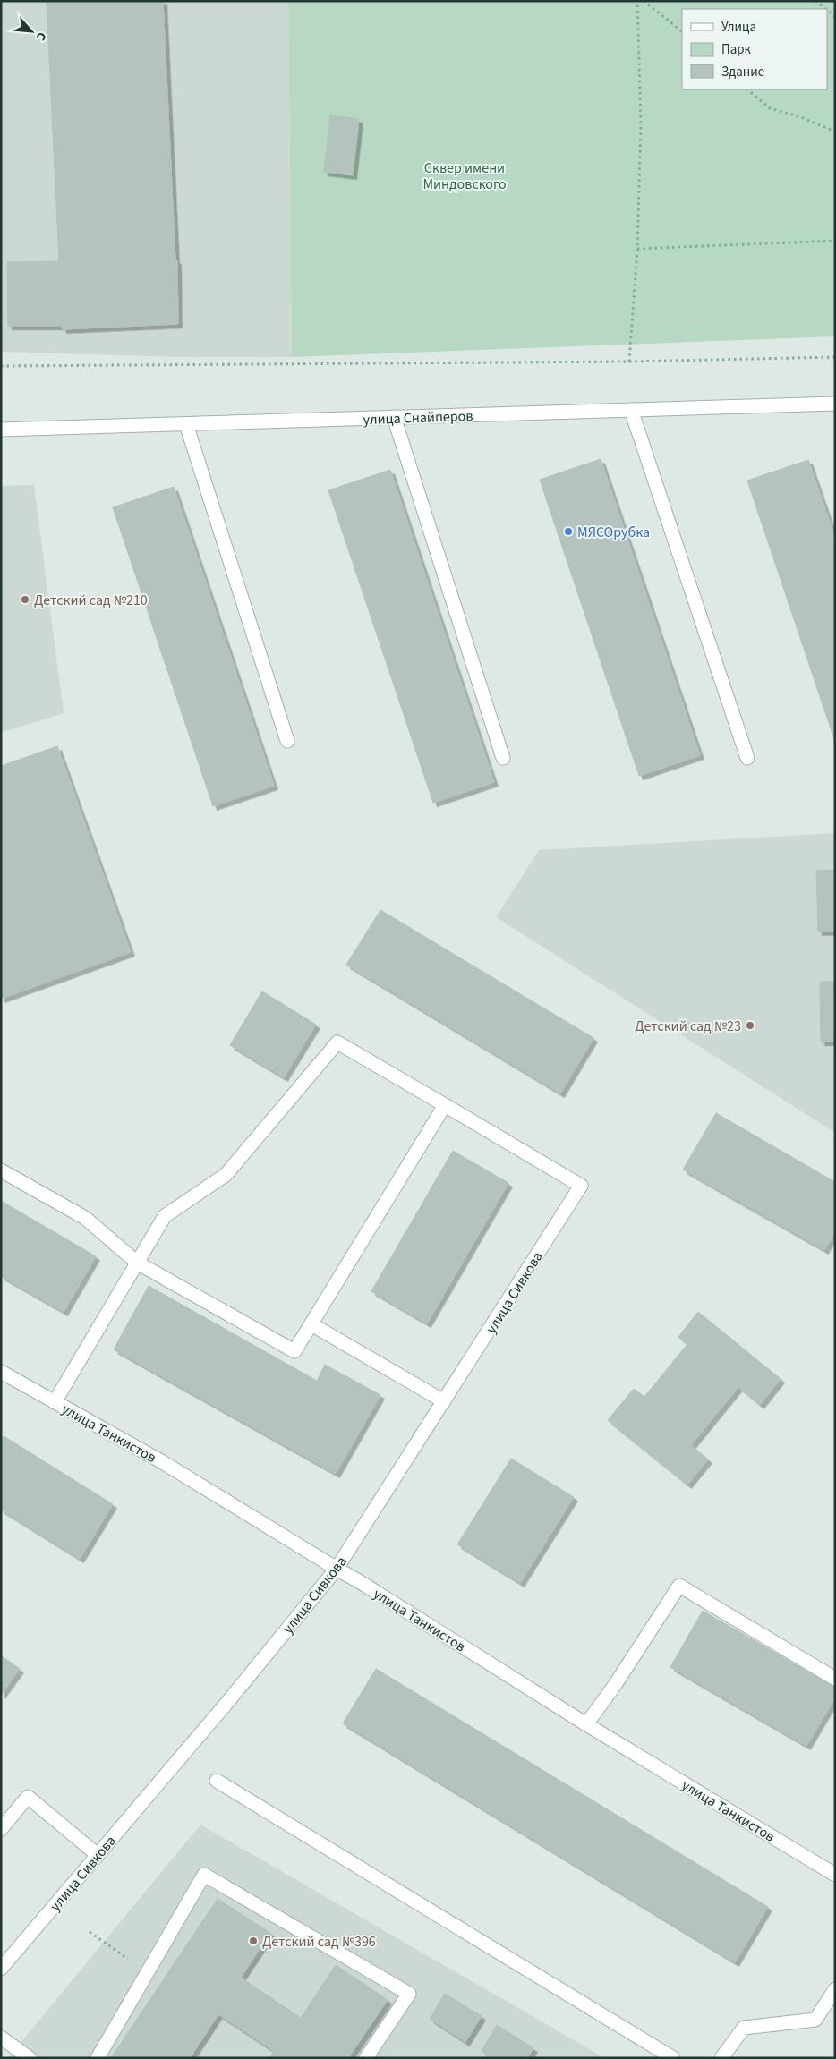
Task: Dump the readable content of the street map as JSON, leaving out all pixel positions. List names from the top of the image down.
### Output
{
  "streets": {
    "street": ["улица Снайперов", "улица Сивкова", "улица Танкистов"]
  },
  "crossings": [
    ["улица Сивкова", "улица Танкистов"]
  ],
  "parks": ["Сквер имени Миндовского"],
  "places": [
    "МЯСОрубка",
    "Детский сад №210",
    "Детский сад №23",
    "Детский сад №396"
  ],
  "legend": ["Улица", "Парк", "Здание"],
  "north": "bottom right"
}
